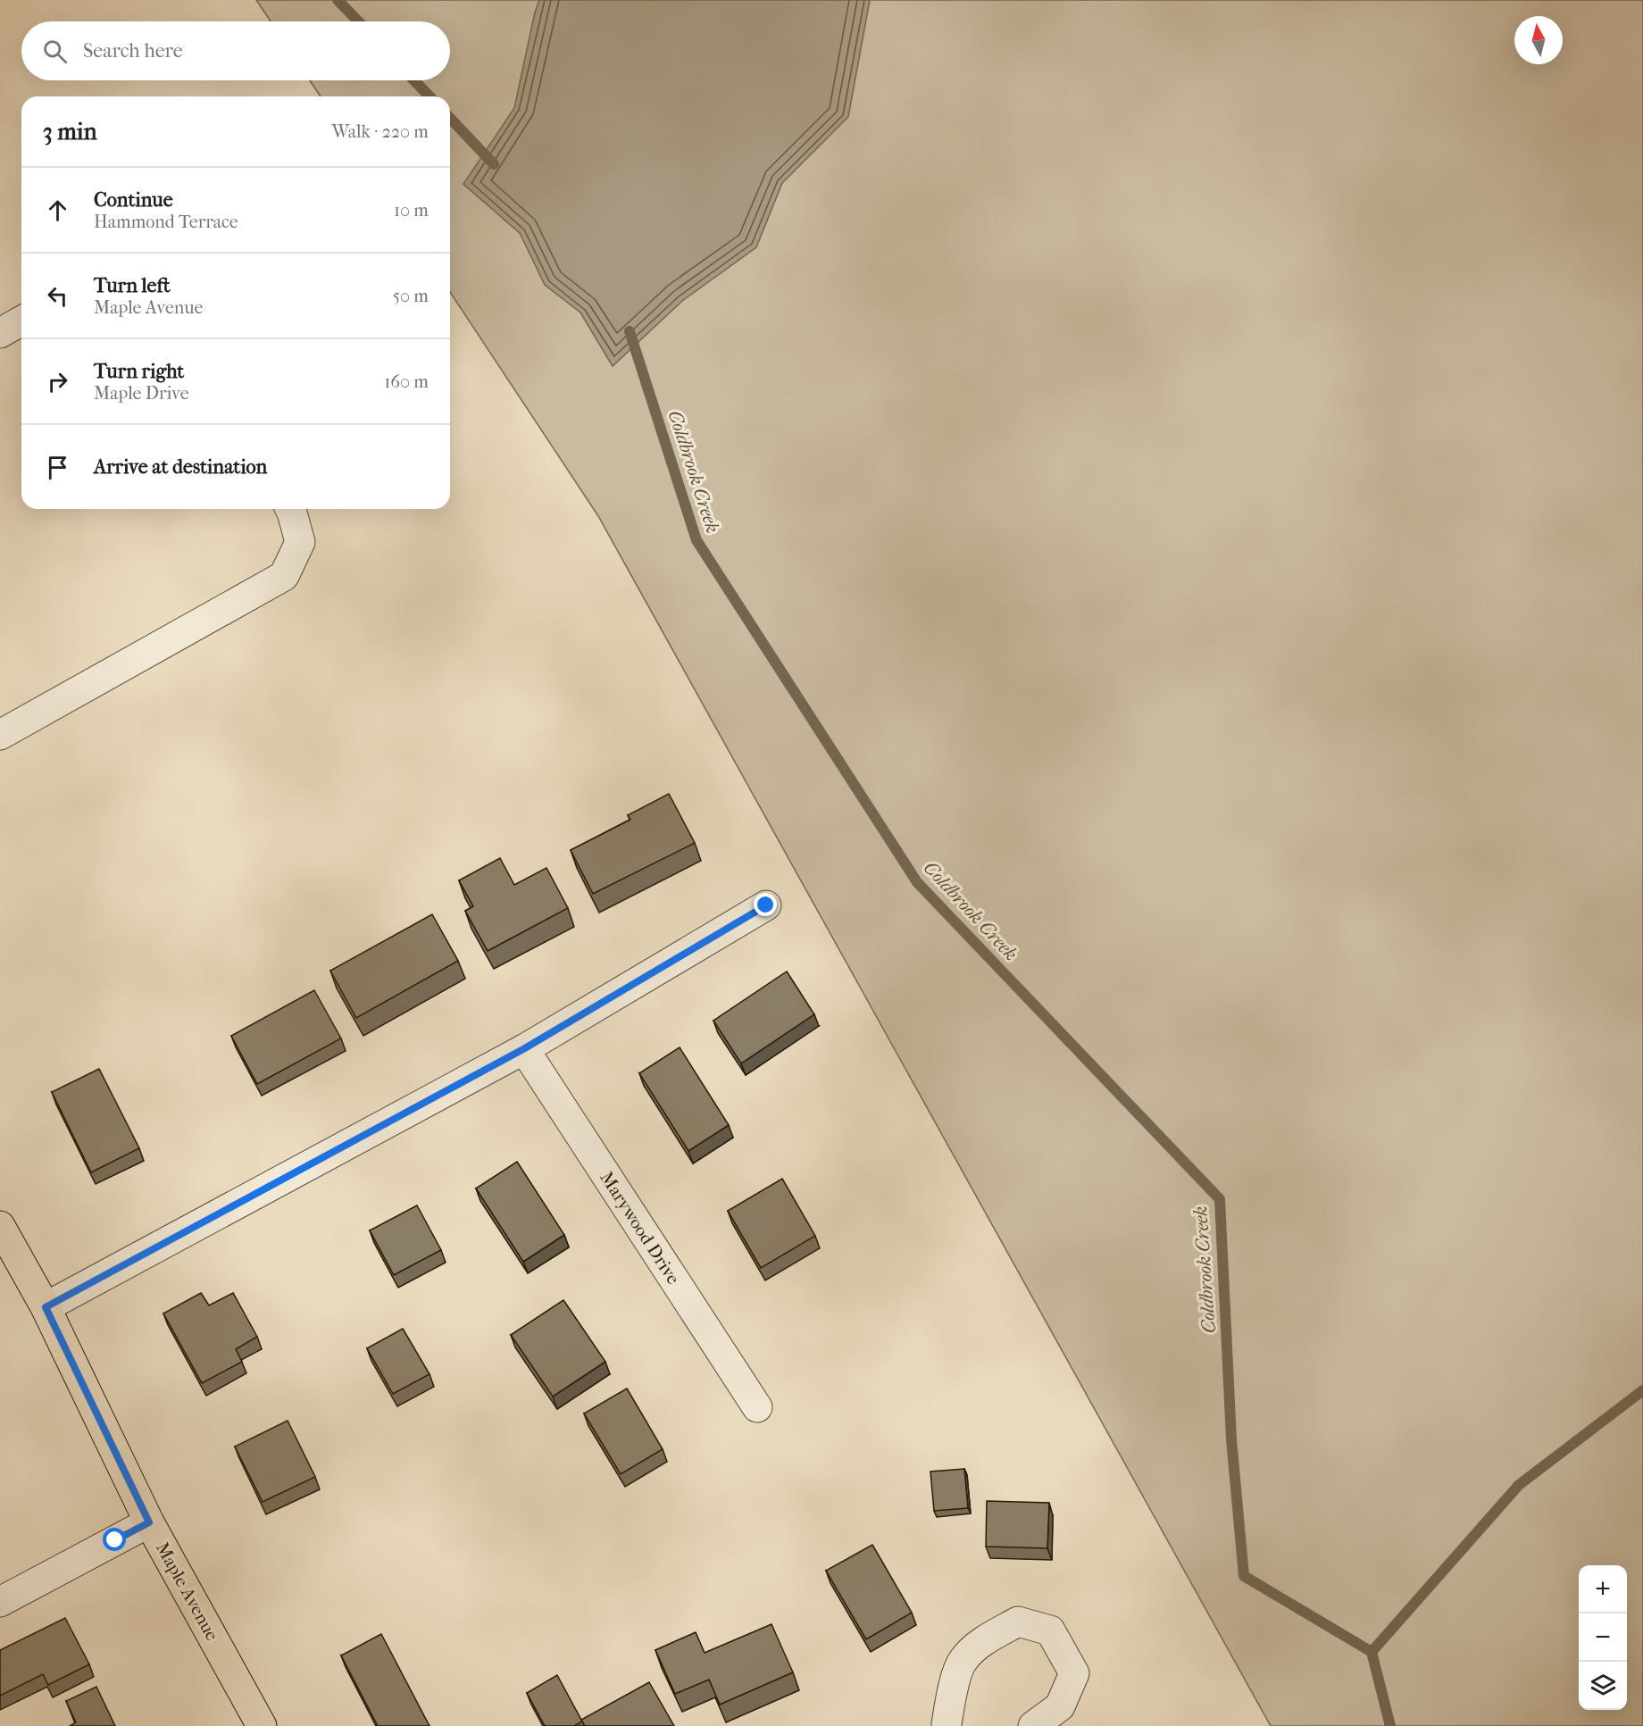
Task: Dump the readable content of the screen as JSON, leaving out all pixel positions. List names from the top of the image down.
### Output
{
  "streets": {
    "main road": ["Maple Avenue"],
    "street": ["Marywood Drive"]
  },
  "water": ["Coldbrook Creek"],
  "north": "top",
  "page": {
    "search": "Search here",
    "heading": ["3 min", "Walk · 220 m"],
    "list": [
      ["Continue", "Hammond Terrace", "10 m"],
      ["Turn left", "Maple Avenue", "50 m"],
      ["Turn right", "Maple Drive", "160 m"],
      "Arrive at destination"
    ],
    "map_buttons": ["+", "−"]
  }
}
